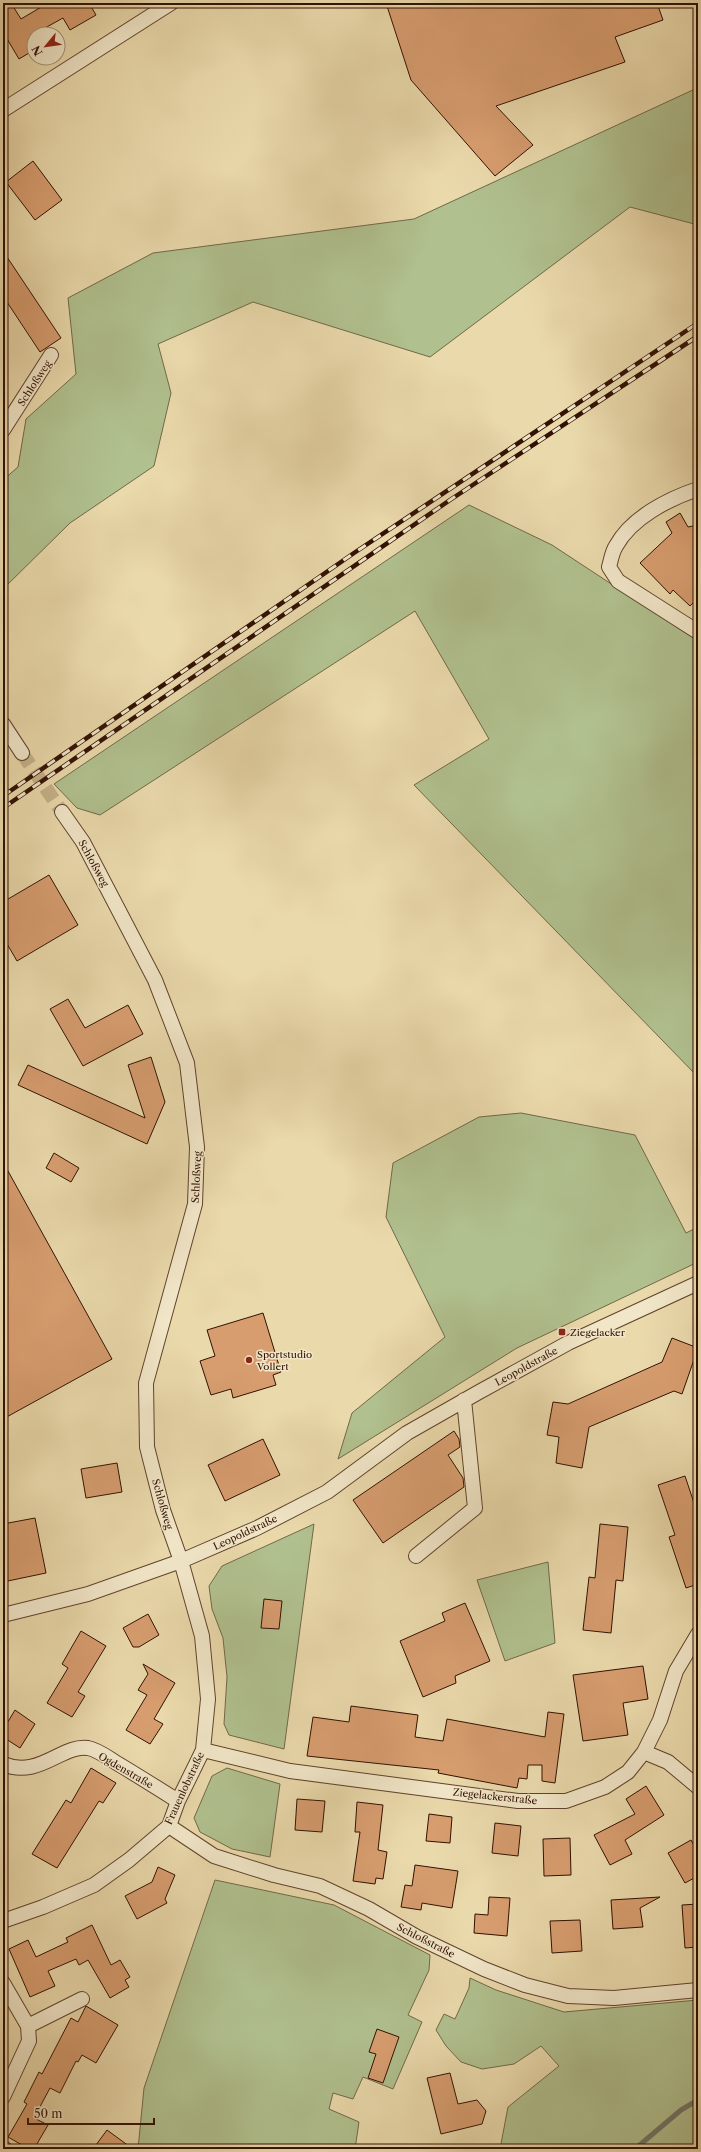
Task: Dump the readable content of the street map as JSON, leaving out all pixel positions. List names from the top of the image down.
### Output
{
  "streets": {
    "street": [
      "Schloßweg",
      "Leopoldstraße",
      "Ogdenstraße",
      "Frauenlobstraße",
      "Ziegelackerstraße",
      "Schloßstraße"
    ]
  },
  "crossings": [
    ["Schloßweg", "Leopoldstraße"],
    ["Schloßweg", "Frauenlobstraße"],
    ["Leopoldstraße", "Frauenlobstraße"],
    ["Ogdenstraße", "Frauenlobstraße"],
    ["Frauenlobstraße", "Ziegelackerstraße"],
    ["Frauenlobstraße", "Schloßstraße"]
  ],
  "places": {
    "transit": ["Ziegelacker"],
    "other": ["Sportstudio Vollert"]
  },
  "scale_bar": "50 m",
  "north": "bottom left"
}
